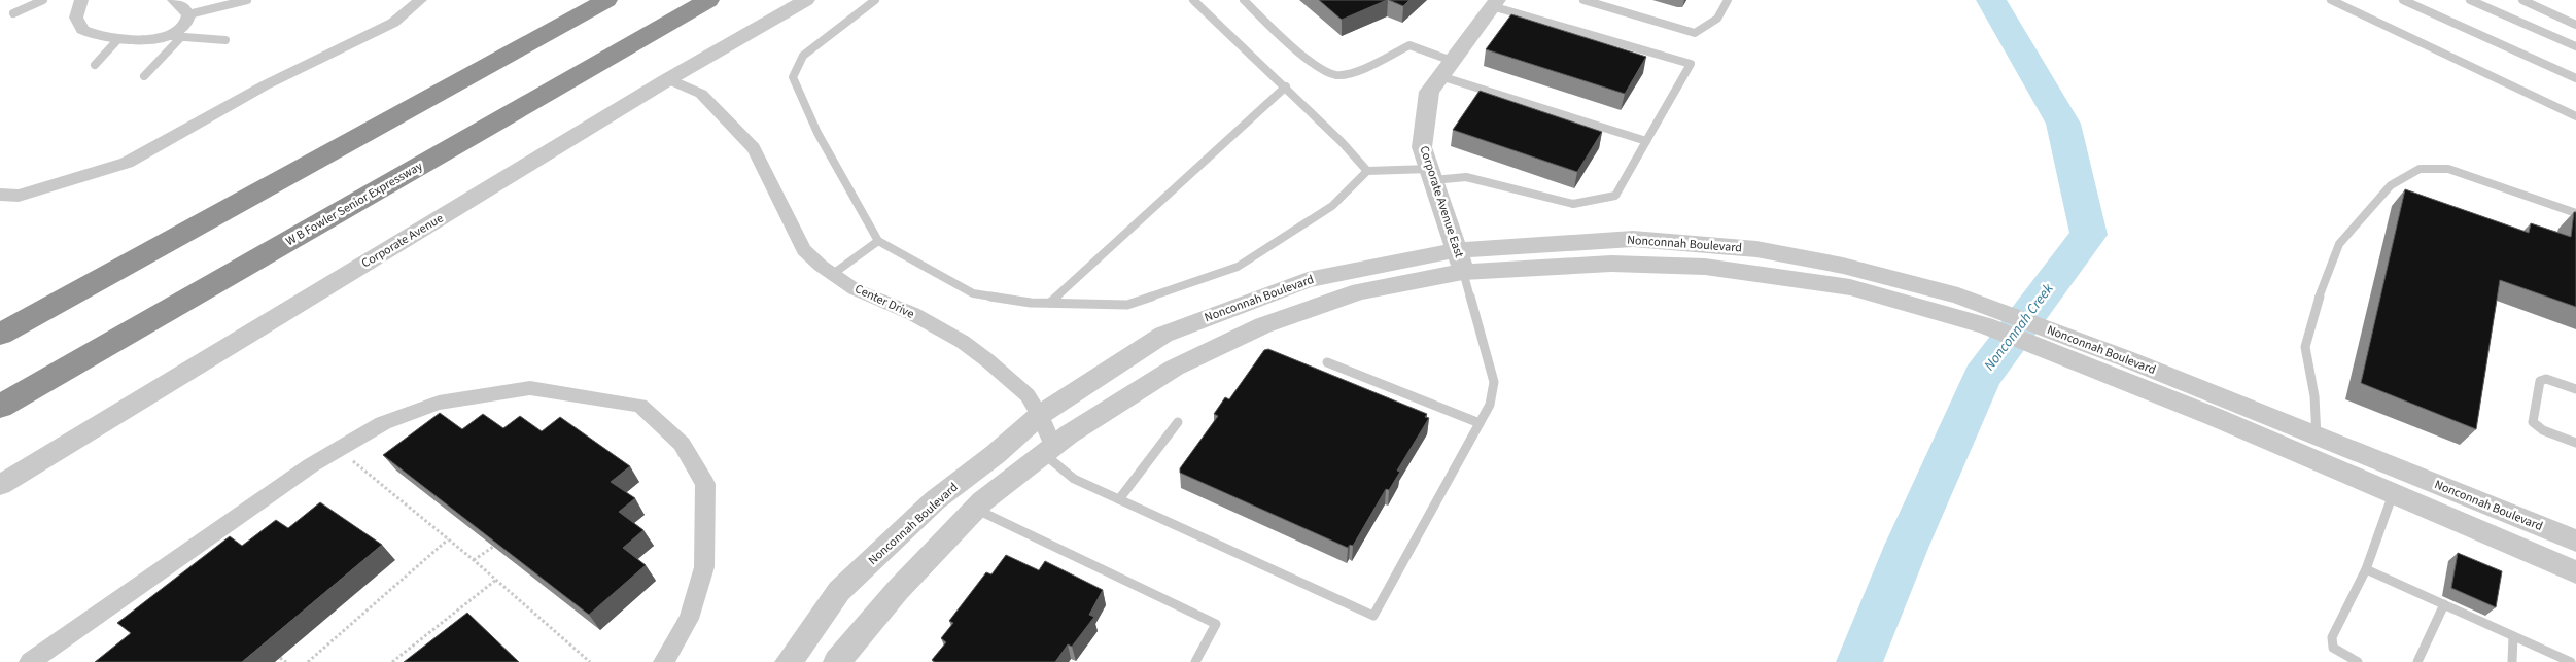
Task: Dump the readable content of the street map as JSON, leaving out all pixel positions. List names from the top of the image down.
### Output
{
  "streets": {
    "highway": ["W B Fowler Senior Expressway"],
    "street": [
      "Corporate Avenue East",
      "Corporate Avenue",
      "Nonconnah Boulevard",
      "Center Drive"
    ]
  },
  "crossings": [
    ["Corporate Avenue East", "Nonconnah Boulevard"],
    ["Corporate Avenue", "Center Drive"],
    ["Nonconnah Boulevard", "Center Drive"]
  ],
  "water": ["Nonconnah Creek"]
}
